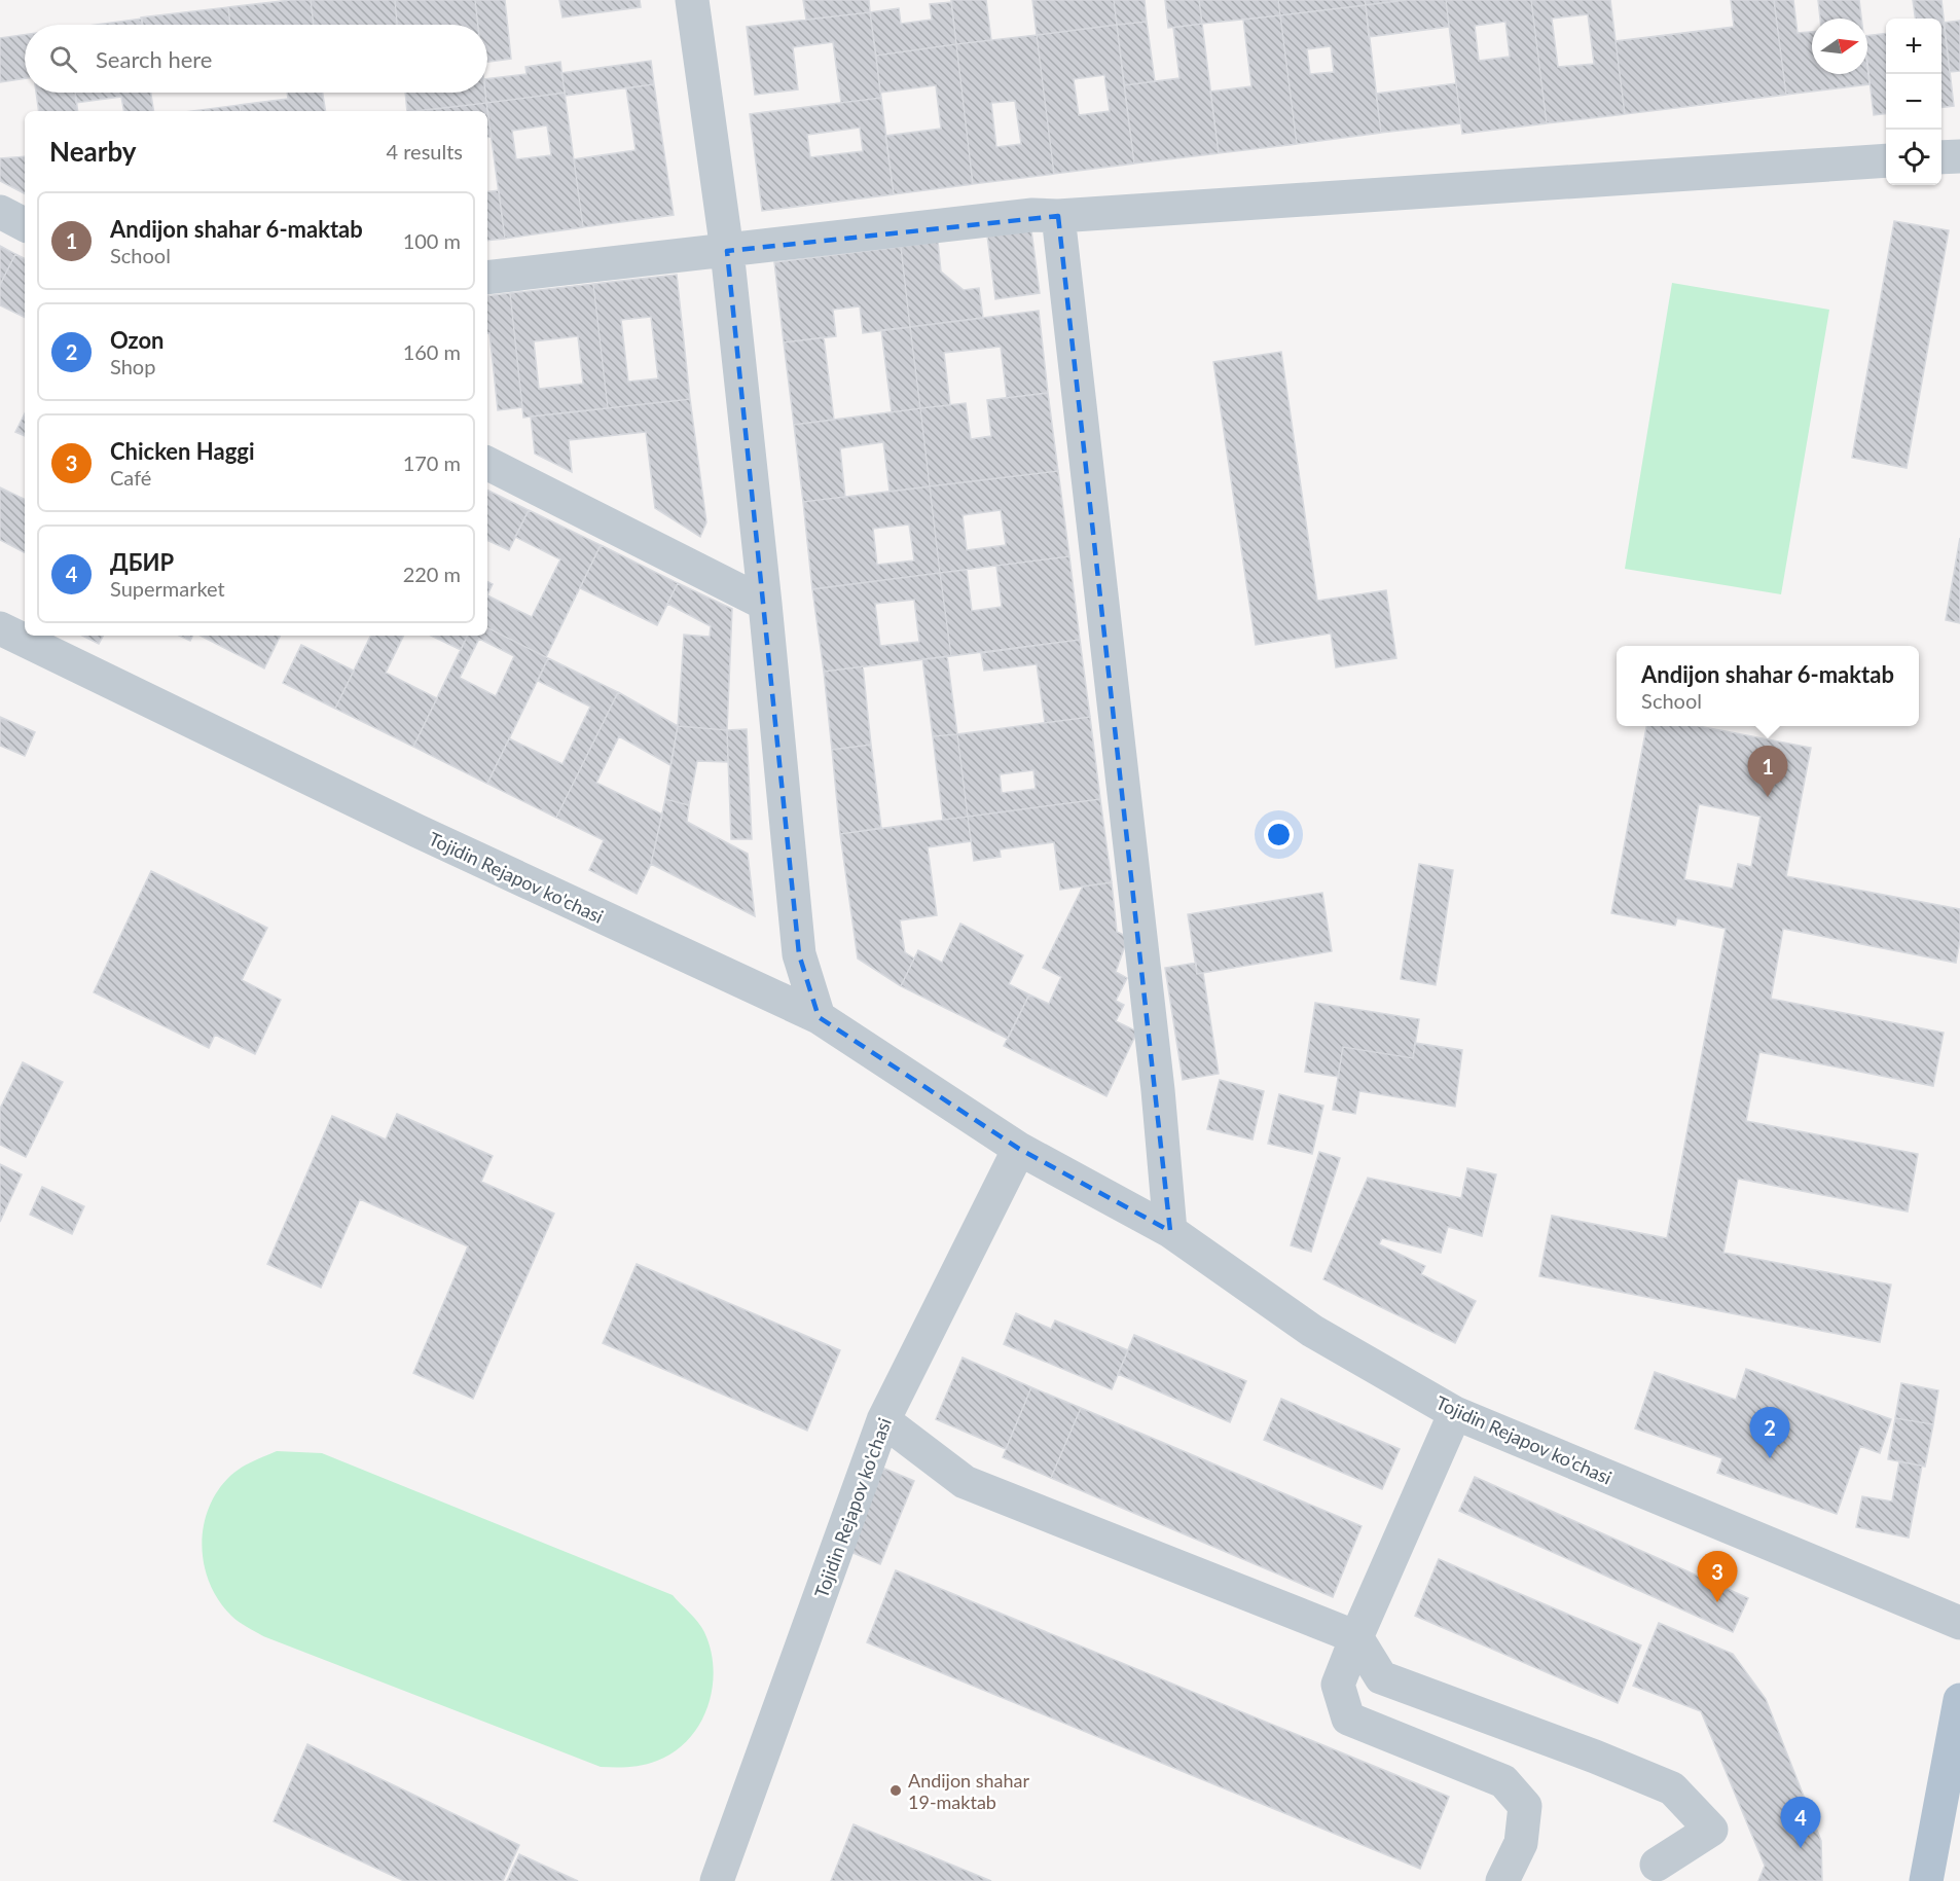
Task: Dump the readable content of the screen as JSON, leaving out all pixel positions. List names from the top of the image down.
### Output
{
  "streets": {
    "street": ["Tojidin Rejapov ko'chasi"]
  },
  "places": ["Andijon shahar 19-maktab"],
  "north": "right",
  "page": {
    "map_buttons": ["+", "−"],
    "search": "Search here",
    "heading": ["Nearby", "4 results"],
    "list": [
      {
        "mark": "1",
        "name": "Andijon shahar 6-maktab",
        "note": "School",
        "value": "100 m"
      },
      {
        "mark": "2",
        "name": "Ozon",
        "note": "Shop",
        "value": "160 m"
      },
      {
        "mark": "3",
        "name": "Chicken Haggi",
        "note": "Café",
        "value": "170 m"
      },
      {
        "mark": "4",
        "name": "ДБИР",
        "note": "Supermarket",
        "value": "220 m"
      }
    ],
    "popup": ["Andijon shahar 6-maktab", "School"],
    "pins": [
      "1",
      "2",
      "3",
      "4"
    ]
  }
}
